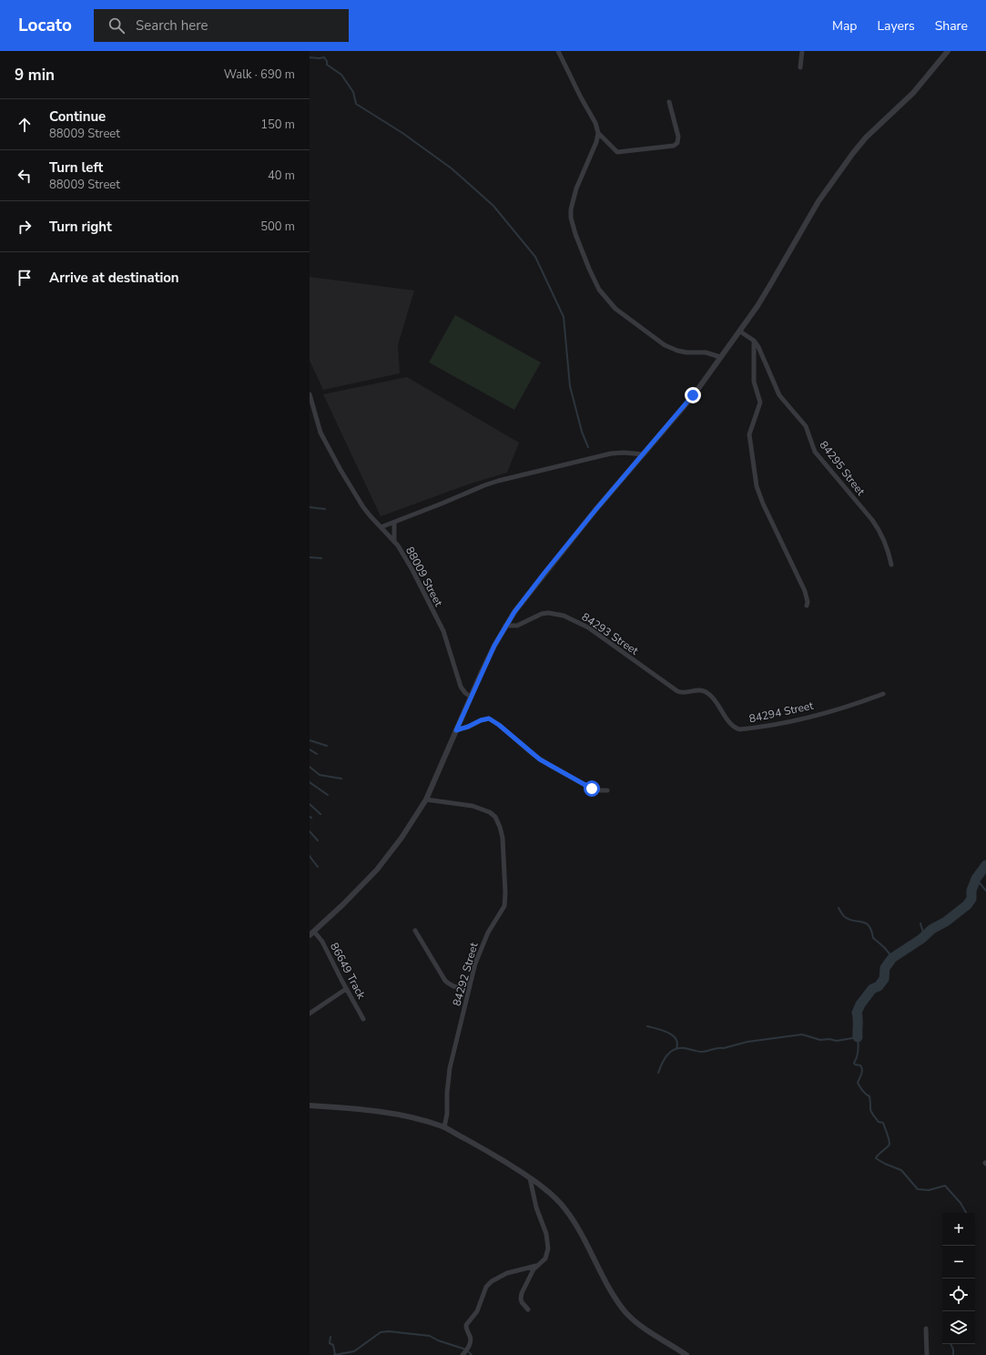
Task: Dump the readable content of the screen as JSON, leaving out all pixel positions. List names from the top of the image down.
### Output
{
  "streets": {
    "street": [
      "84295 Street",
      "88009 Street",
      "84293 Street",
      "84294 Street",
      "86649 Track",
      "84292 Street"
    ]
  },
  "crossings": [
    ["84293 Street", "84294 Street"]
  ],
  "page": {
    "header": "Locato",
    "search": "Search here",
    "nav": ["Map", "Layers", "Share"],
    "heading": ["9 min", "Walk · 690 m"],
    "list": [
      ["Continue", "88009 Street", "150 m"],
      ["Turn left", "88009 Street", "40 m"],
      ["Turn right", "500 m"],
      "Arrive at destination"
    ],
    "map_buttons": ["+", "−"]
  }
}
